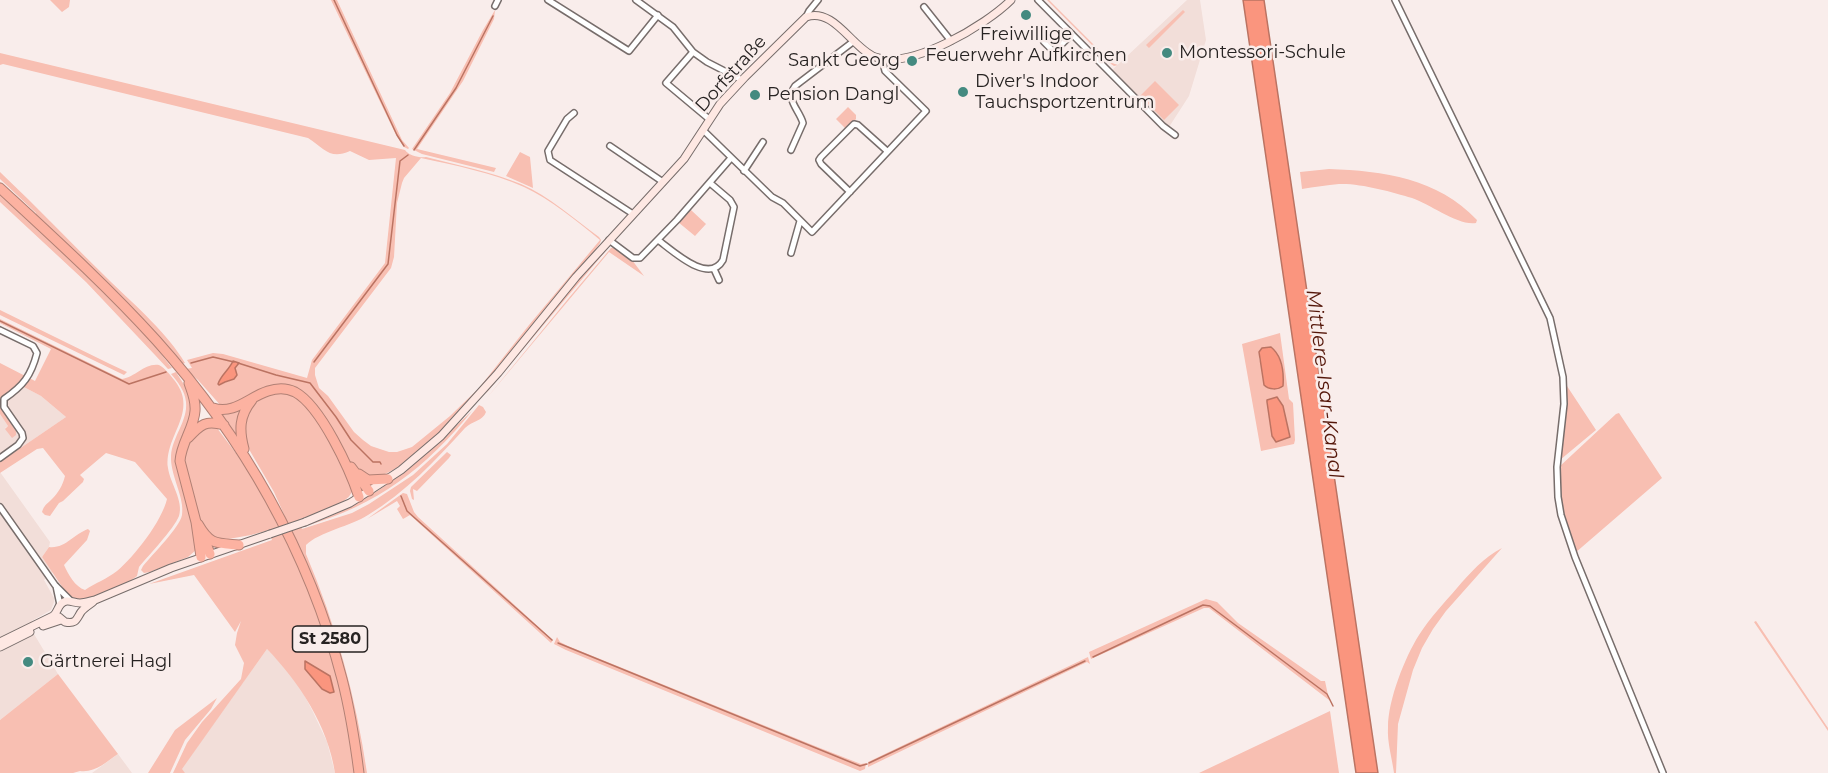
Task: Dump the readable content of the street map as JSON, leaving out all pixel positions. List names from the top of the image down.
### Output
{
  "streets": {
    "highway": ["St 2580"],
    "street": ["Dorfstraße"]
  },
  "crossings": [
    ["Dorfstraße", "St 2580"]
  ],
  "water": ["Mittlere-Isar-Kanal"],
  "places": [
    "Freiwillige Feuerwehr Aufkirchen",
    "Montessori-Schule",
    "Sankt Georg",
    "Diver's Indoor Tauchsportzentrum",
    "Pension Dangl",
    "Gärtnerei Hagl"
  ]
}
